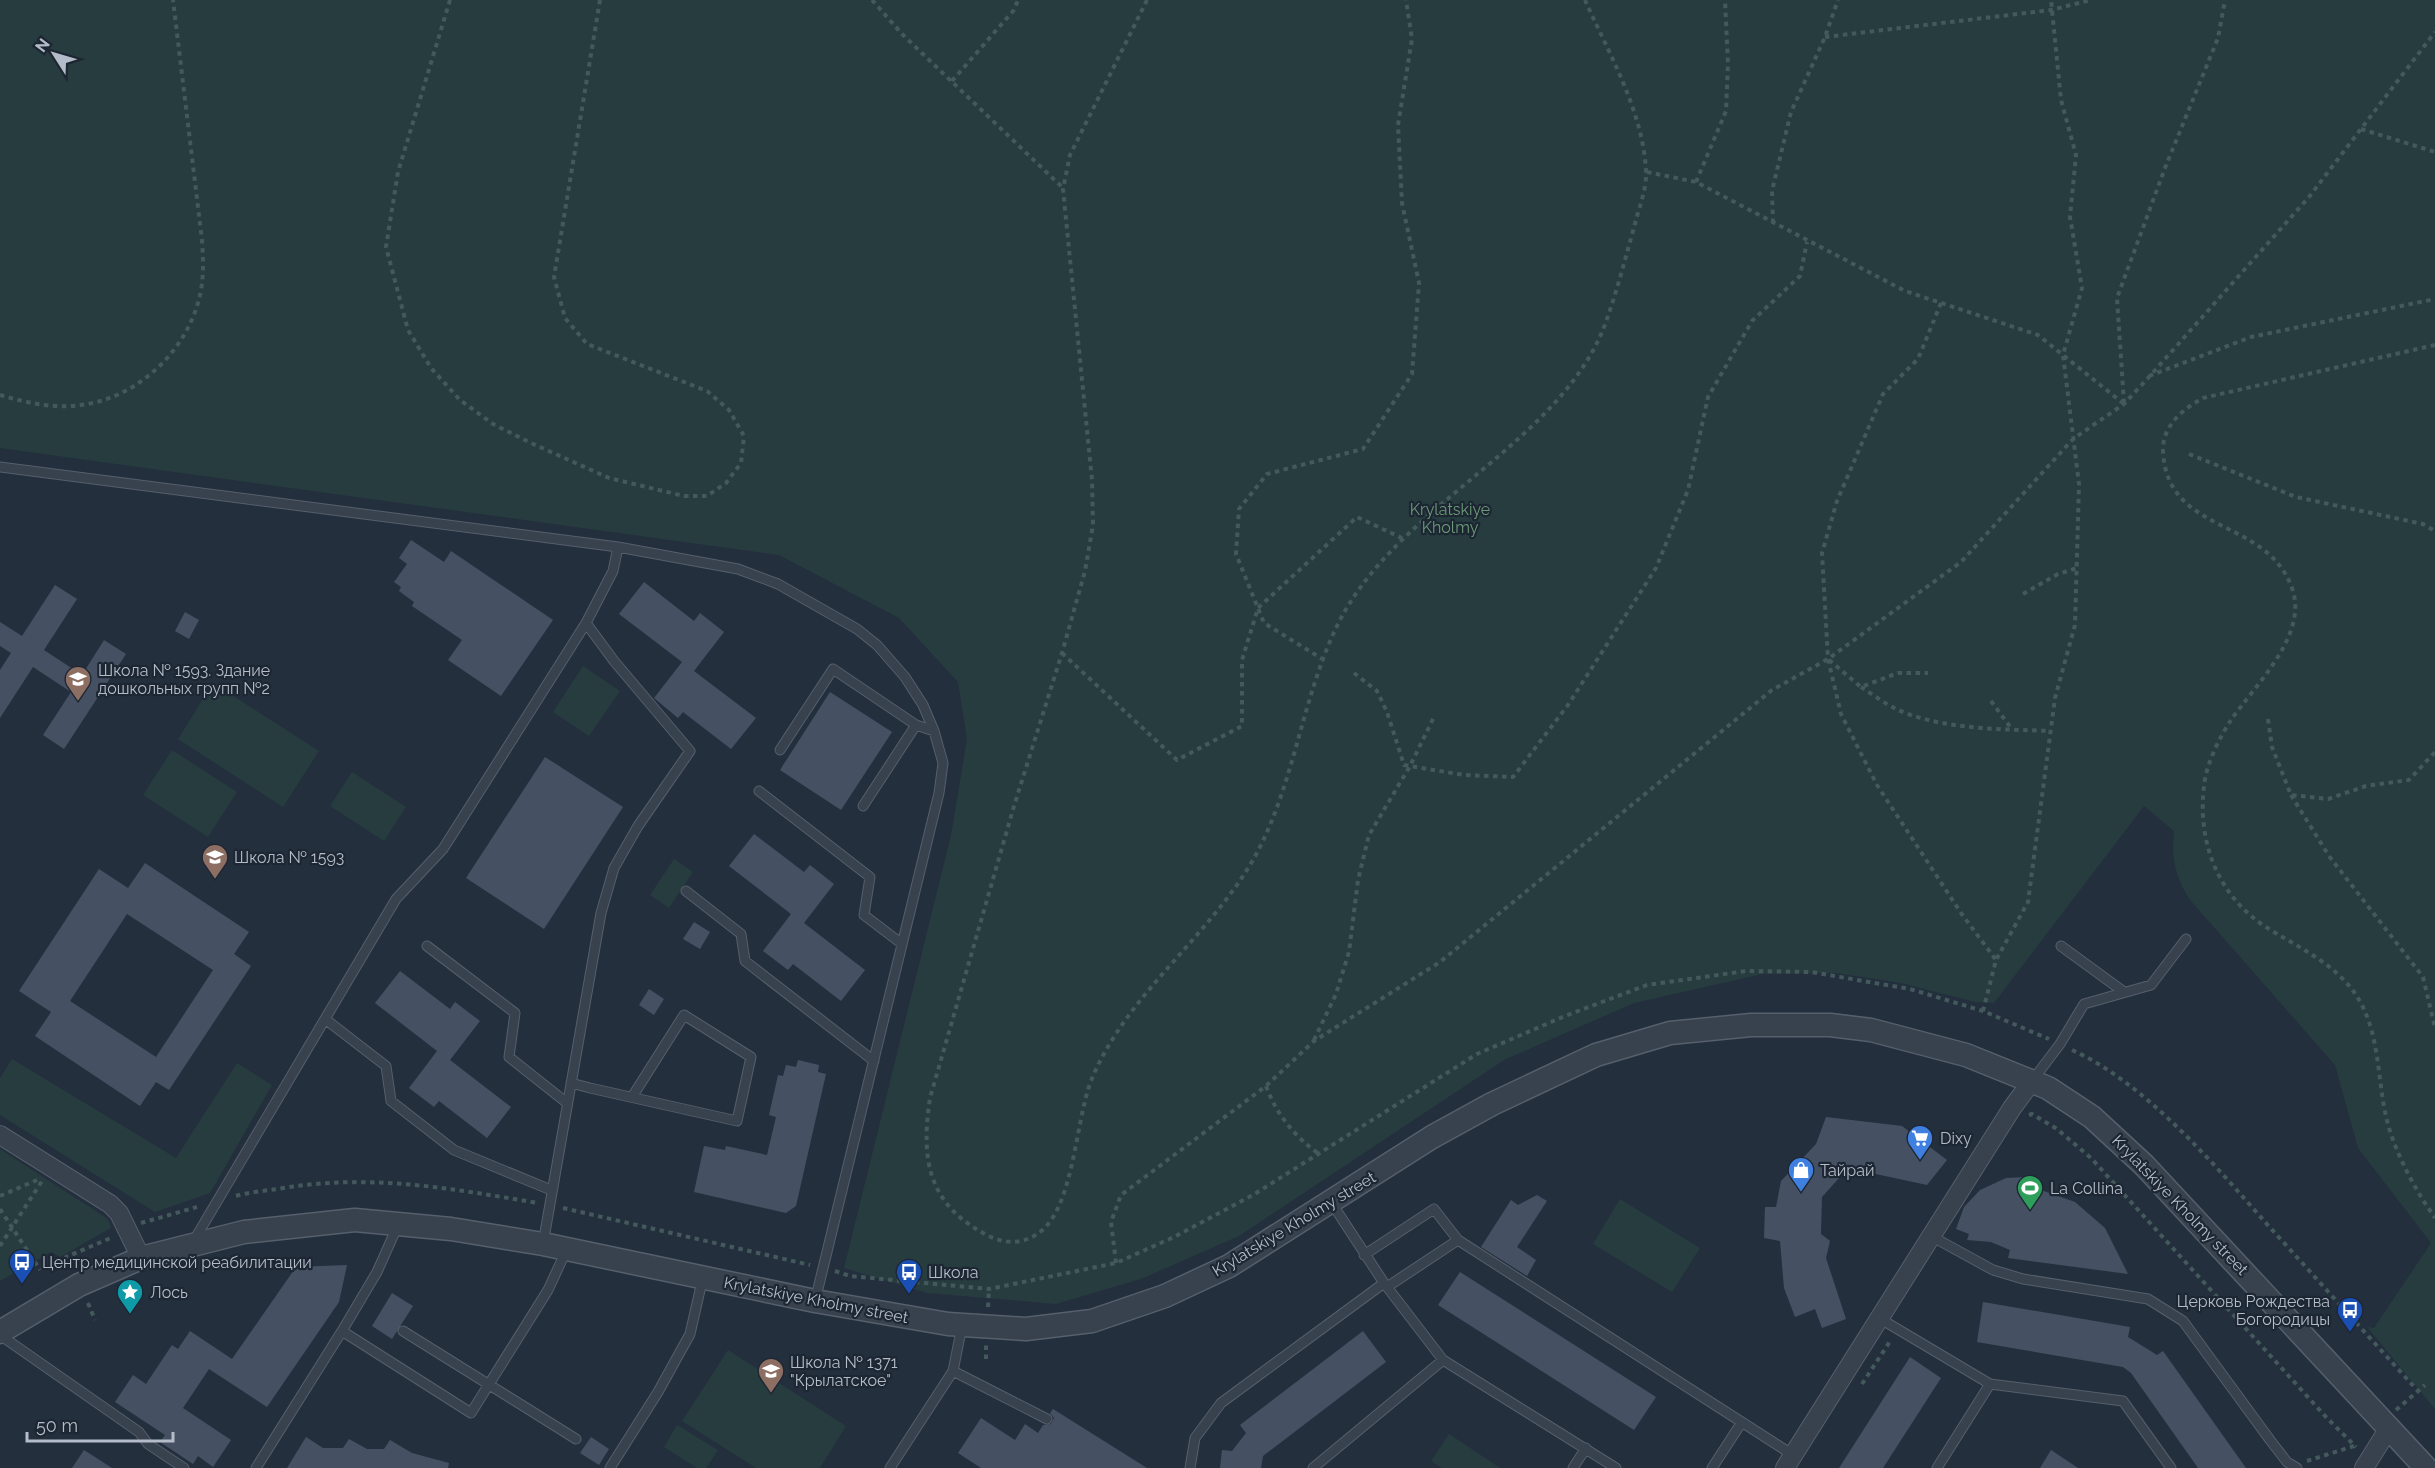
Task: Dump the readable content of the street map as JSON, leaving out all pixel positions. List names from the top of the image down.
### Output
{
  "streets": {
    "street": ["Krylatskiye Kholmy street"]
  },
  "parks": ["Krylatskiye Kholmy"],
  "places": {
    "school or university": ["Школа № 1593. Здание дошкольных групп №2", "Школа № 1593", "Школа № 1371 \"Крылатское\""],
    "supermarket": ["Dixy"],
    "shop": ["Тайрай"],
    "sports": ["La Collina"],
    "bus stop": ["Центр медицинской реабилитации", "Школа", "Церковь Рождества Богородицы"],
    "place": ["Лось"]
  },
  "scale_bar": "50 m",
  "north": "top left"
}
